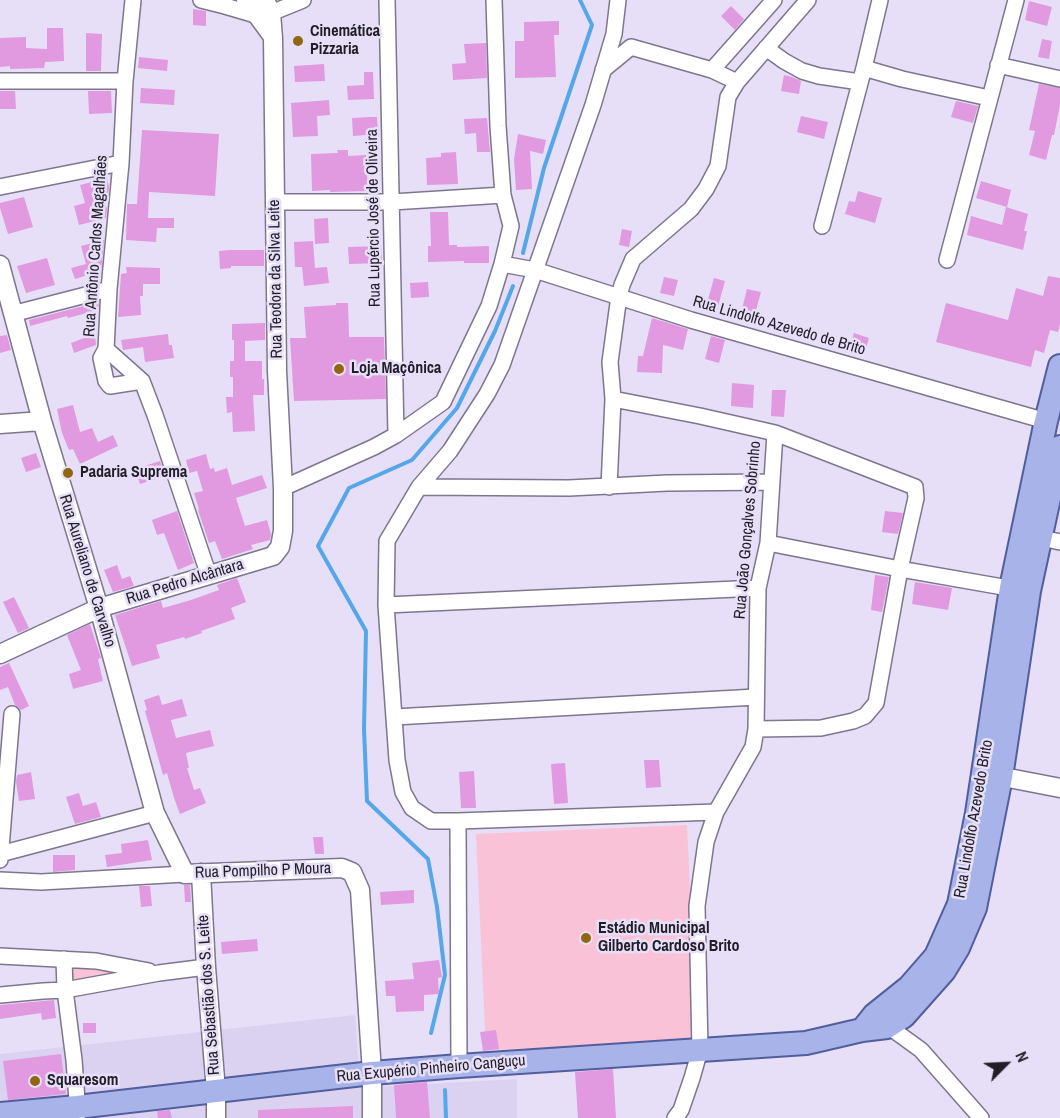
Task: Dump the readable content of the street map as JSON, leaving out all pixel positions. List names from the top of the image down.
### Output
{
  "streets": {
    "main road": ["Rua Lindolfo Azevedo Brito", "Rua Exupério Pinheiro Canguçu"],
    "street": [
      "Rua Lupércio José de Oliveira",
      "Rua Antônio Carlos Magalhães",
      "Rua Teodora da Silva Leite",
      "Rua Lindolfo Azevedo de Brito",
      "Rua João Gonçalves Sobrinho",
      "Rua Aureliano de Carvalho",
      "Rua Pedro Alcântara",
      "Rua Pompilho P Moura",
      "Rua Sebastião dos S. Leite"
    ]
  },
  "crossings": [
    ["Rua Antônio Carlos Magalhães", "Rua Pedro Alcântara"],
    ["Rua Teodora da Silva Leite", "Rua Pedro Alcântara"],
    ["Rua Lindolfo Azevedo de Brito", "Rua Lindolfo Azevedo Brito"],
    ["Rua João Gonçalves Sobrinho", "Rua Exupério Pinheiro Canguçu"],
    ["Rua Aureliano de Carvalho", "Rua Pedro Alcântara"],
    ["Rua Aureliano de Carvalho", "Rua Pompilho P Moura"],
    ["Rua Aureliano de Carvalho", "Rua Sebastião dos S. Leite"],
    ["Rua Lindolfo Azevedo Brito", "Rua Exupério Pinheiro Canguçu"],
    ["Rua Pompilho P Moura", "Rua Sebastião dos S. Leite"],
    ["Rua Pompilho P Moura", "Rua Exupério Pinheiro Canguçu"],
    ["Rua Sebastião dos S. Leite", "Rua Exupério Pinheiro Canguçu"]
  ],
  "places": [
    "Cinemática Pizzaria",
    "Loja Maçônica",
    "Padaria Suprema",
    "Estádio Municipal Gilberto Cardoso Brito",
    "Squaresom"
  ],
  "north": "top right"
}
